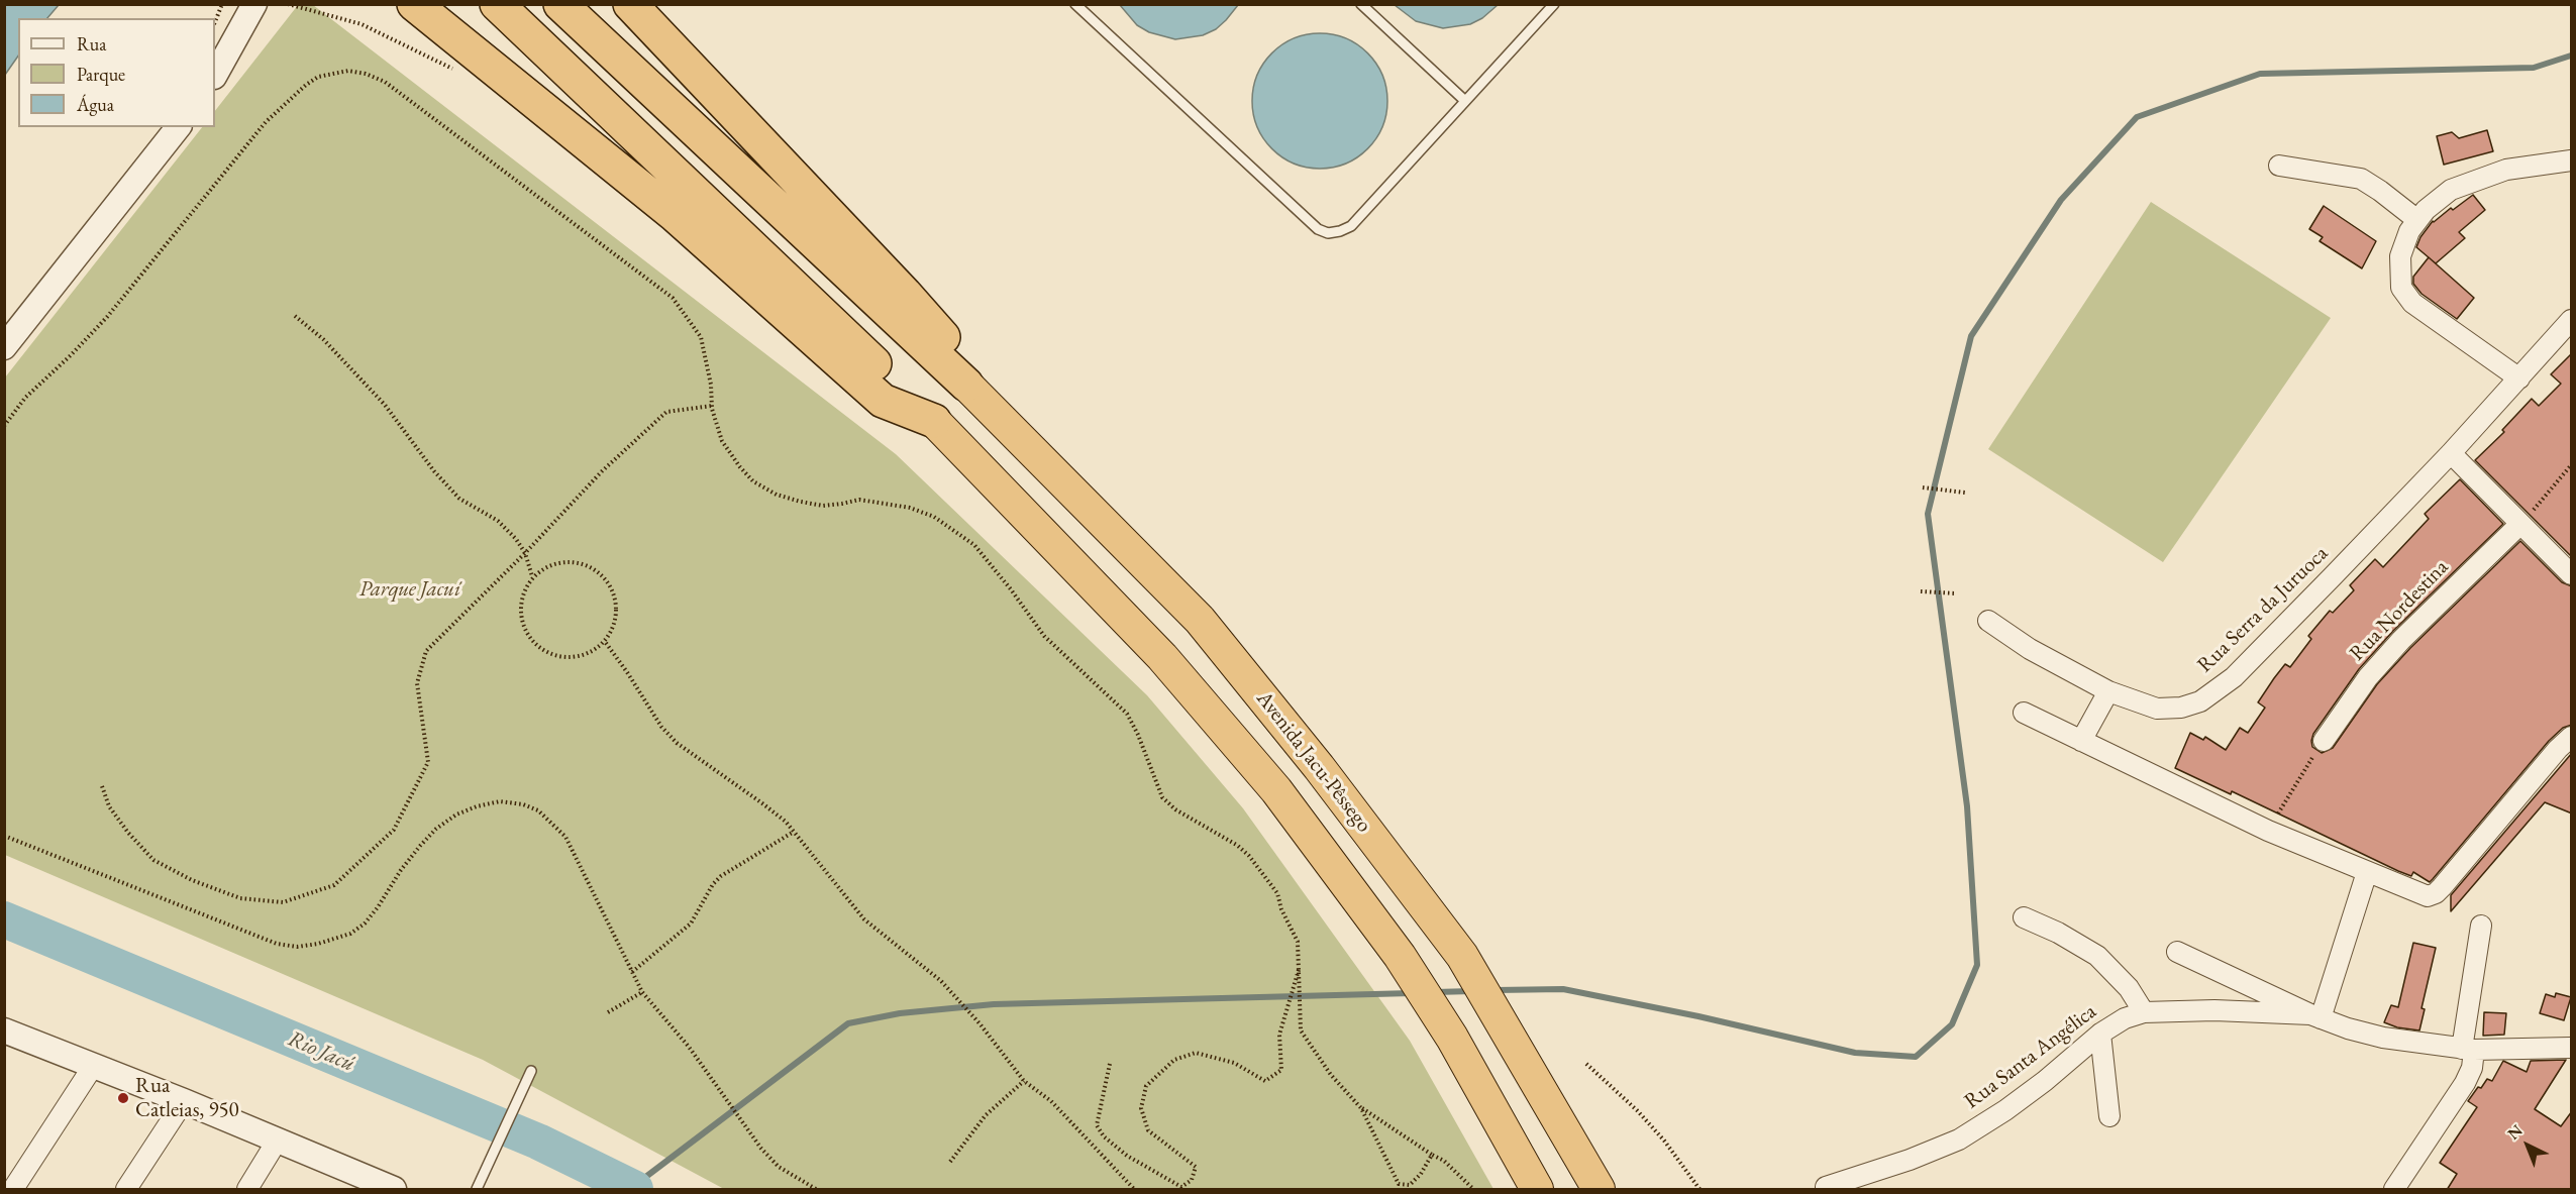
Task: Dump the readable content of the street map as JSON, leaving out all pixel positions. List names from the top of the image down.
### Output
{
  "streets": {
    "highway": ["Avenida Jacu-Pêssego"],
    "street": ["Rua Serra da Juruoca", "Rua Nordestina", "Rua Santa Angélica"]
  },
  "water": ["Rio Jacú"],
  "parks": ["Parque Jacuí"],
  "places": ["Rua Catleias, 950"],
  "legend": ["Rua", "Parque", "Água"],
  "north": "top left"
}
